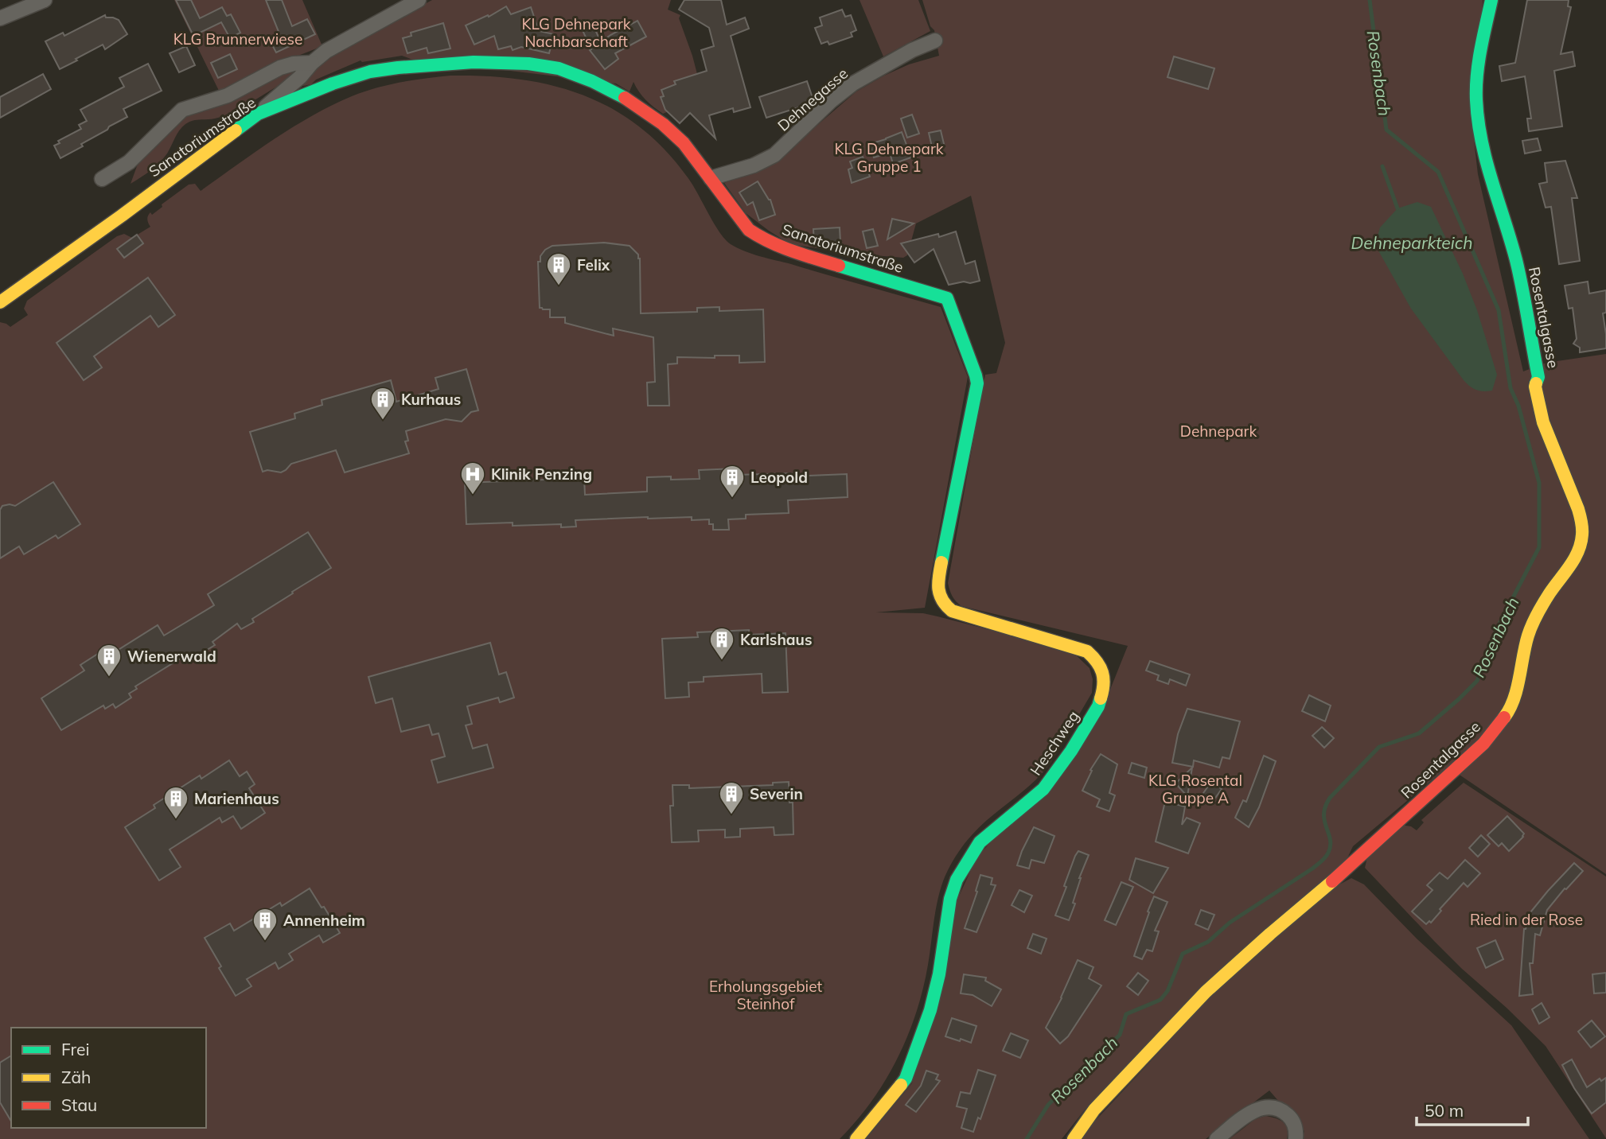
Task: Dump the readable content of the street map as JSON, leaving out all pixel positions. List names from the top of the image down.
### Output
{
  "streets": {
    "street": [
      "Dehnegasse",
      "Sanatoriumstraße",
      "Rosentalgasse",
      "Heschweg"
    ]
  },
  "crossings": [
    ["Dehnegasse", "Sanatoriumstraße"],
    ["Sanatoriumstraße", "Heschweg"]
  ],
  "water": ["Rosenbach", "Dehneparkteich"],
  "parks": [
    "KLG Dehnepark Nachbarschaft",
    "KLG Brunnerwiese",
    "KLG Dehnepark Gruppe 1",
    "Dehnepark",
    "KLG Rosental Gruppe A",
    "Ried in der Rose",
    "Erholungsgebiet Steinhof"
  ],
  "places": {
    "building": [
      "Felix",
      "Kurhaus",
      "Leopold",
      "Karlshaus",
      "Wienerwald",
      "Severin",
      "Marienhaus",
      "Annenheim"
    ],
    "hospital": ["Klinik Penzing"]
  },
  "legend": ["Frei", "Zäh", "Stau"],
  "scale_bar": "50 m"
}
